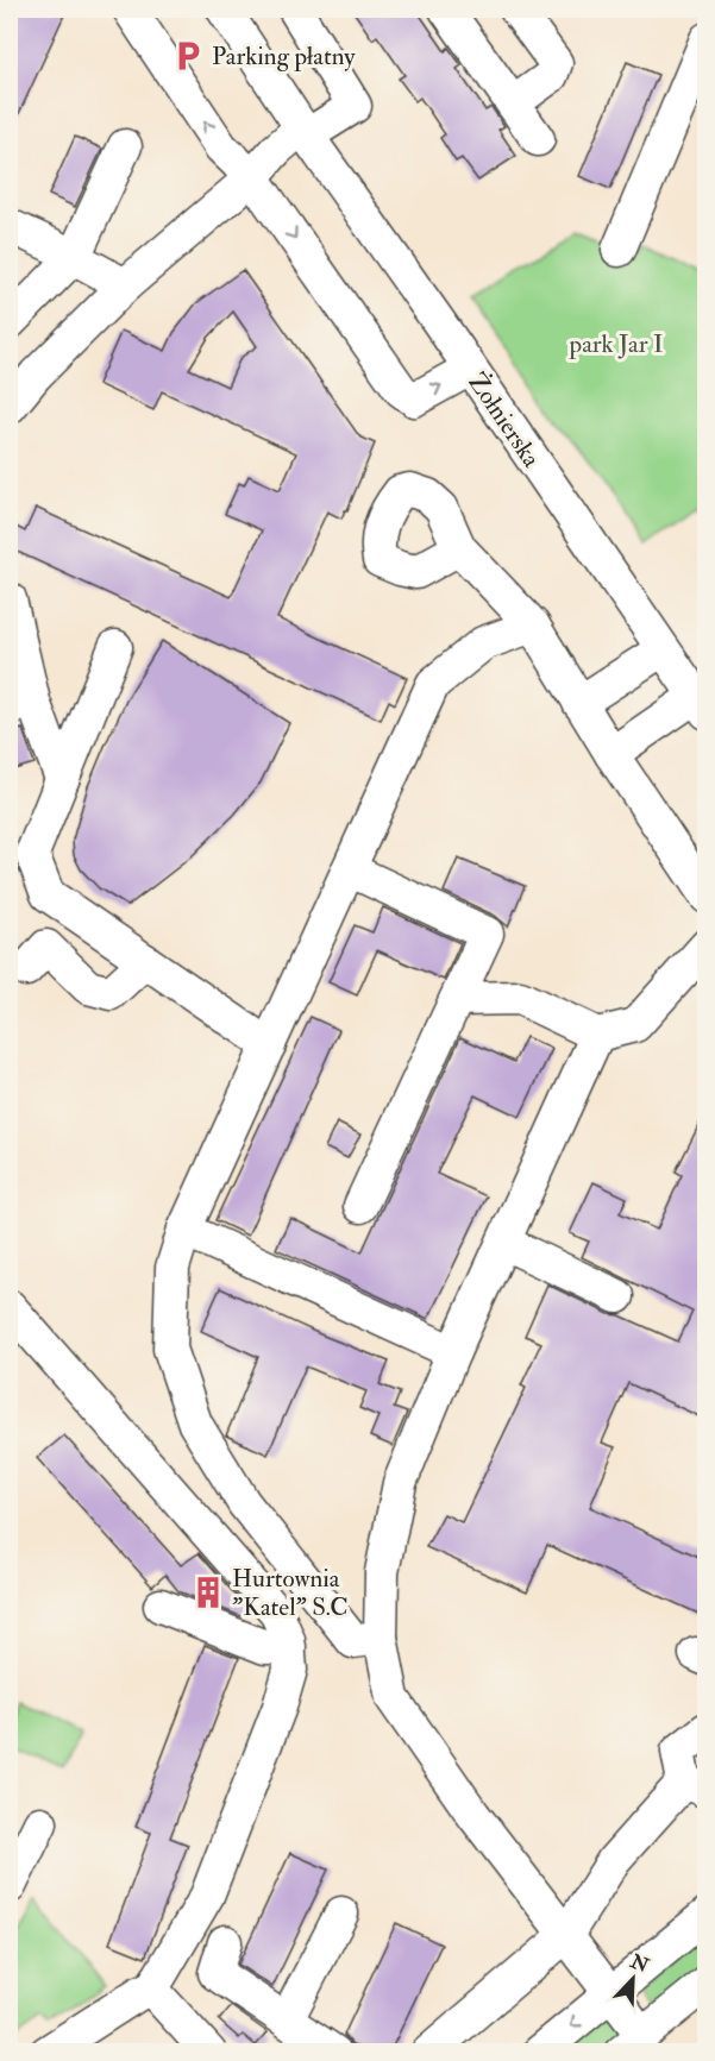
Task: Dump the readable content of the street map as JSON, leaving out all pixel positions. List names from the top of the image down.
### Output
{
  "streets": {
    "street": ["Żołnierska"]
  },
  "parks": ["park Jar I"],
  "places": {
    "parking": ["Parking płatny"],
    "building": ["Hurtownia \"Katel\" S.C"]
  },
  "north": "top right"
}
